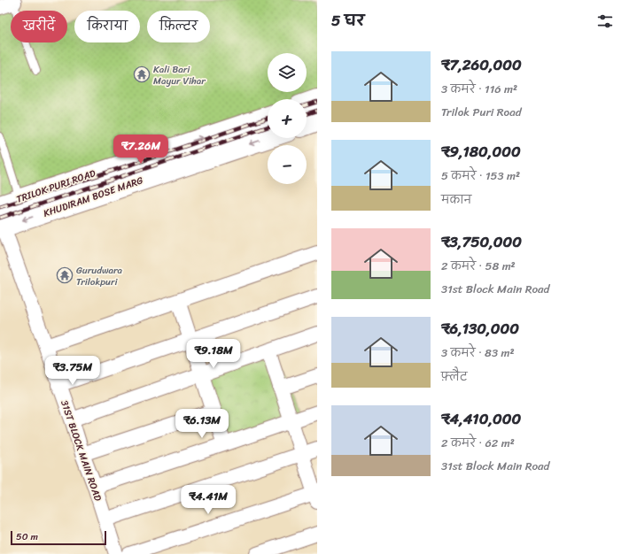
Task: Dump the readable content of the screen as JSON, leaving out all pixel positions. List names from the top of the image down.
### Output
{
  "streets": {
    "street": ["TRILOK PURI ROAD", "KHUDIRAM BOSE MARG", "31ST BLOCK MAIN ROAD"]
  },
  "crossings": [
    ["KHUDIRAM BOSE MARG", "31ST BLOCK MAIN ROAD"]
  ],
  "places": {
    "temple": ["Kali Bari Mayur Vihar", "Gurudwara Trilokpuri"]
  },
  "scale_bar": "50 m",
  "page": {
    "heading": "5 घर",
    "chip": ["खरीदें", "किराया", "फ़िल्टर"],
    "list": [
      {
        "name": "₹7,260,000",
        "note": "3 कमरे · 116 m² · Trilok Puri Road"
      },
      {
        "name": "₹9,180,000",
        "note": "5 कमरे · 153 m² · मकान"
      },
      {
        "name": "₹3,750,000",
        "note": "2 कमरे · 58 m² · 31st Block Main Road"
      },
      {
        "name": "₹6,130,000",
        "note": "3 कमरे · 83 m² · फ़्लैट"
      },
      {
        "name": "₹4,410,000",
        "note": "2 कमरे · 62 m² · 31st Block Main Road"
      }
    ],
    "map_buttons": ["+", "−"],
    "price": [
      "₹7.26M",
      "₹9.18M",
      "₹3.75M",
      "₹6.13M",
      "₹4.41M"
    ],
    "scale": "50 m"
  }
}
